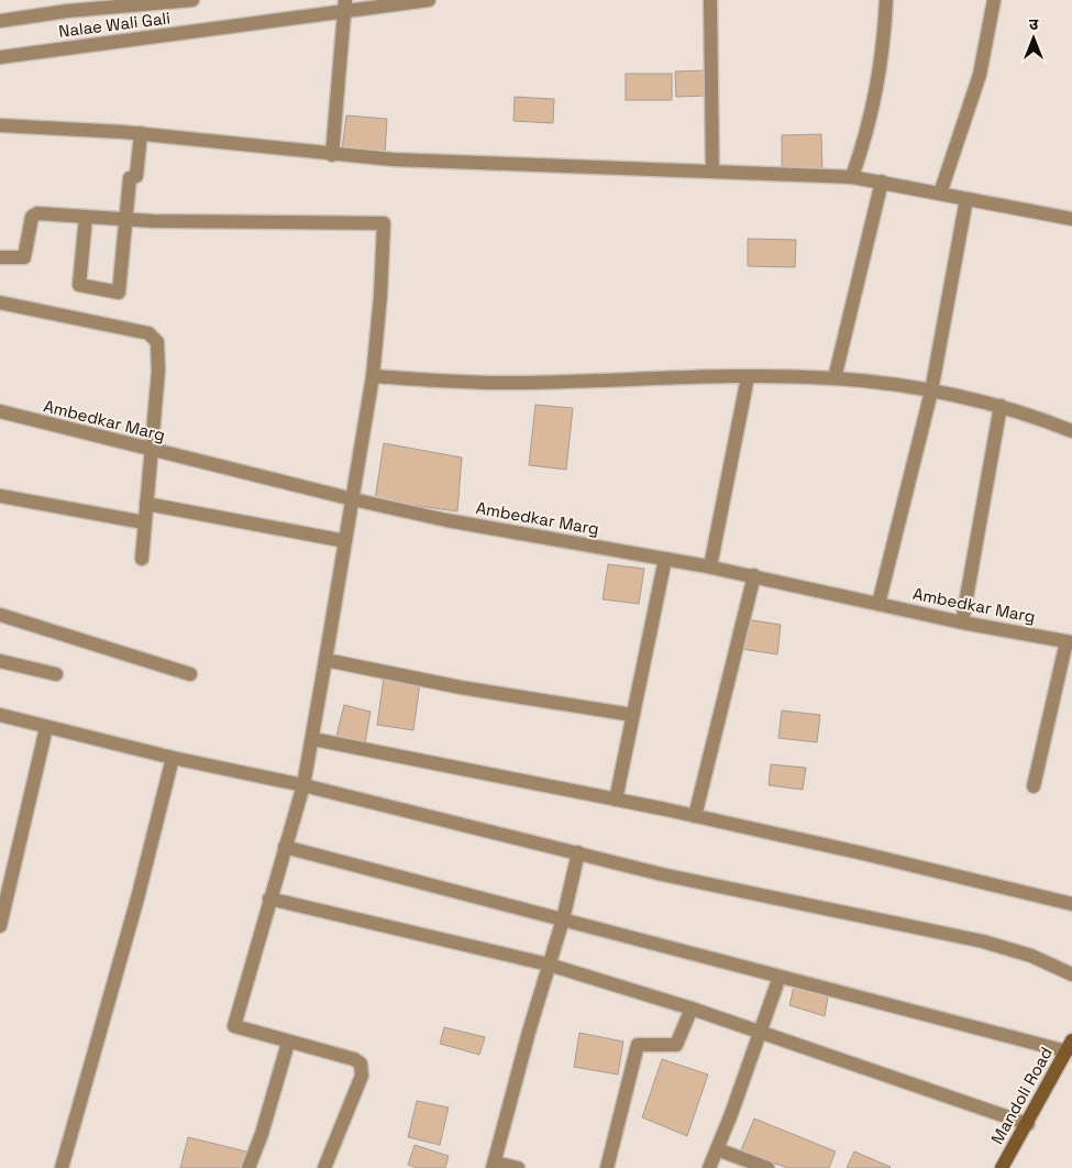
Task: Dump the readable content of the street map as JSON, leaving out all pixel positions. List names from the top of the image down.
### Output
{
  "streets": {
    "street": ["Nalae Wali Gali", "Ambedkar Marg", "Mandoli Road"]
  },
  "north": "top"
}
